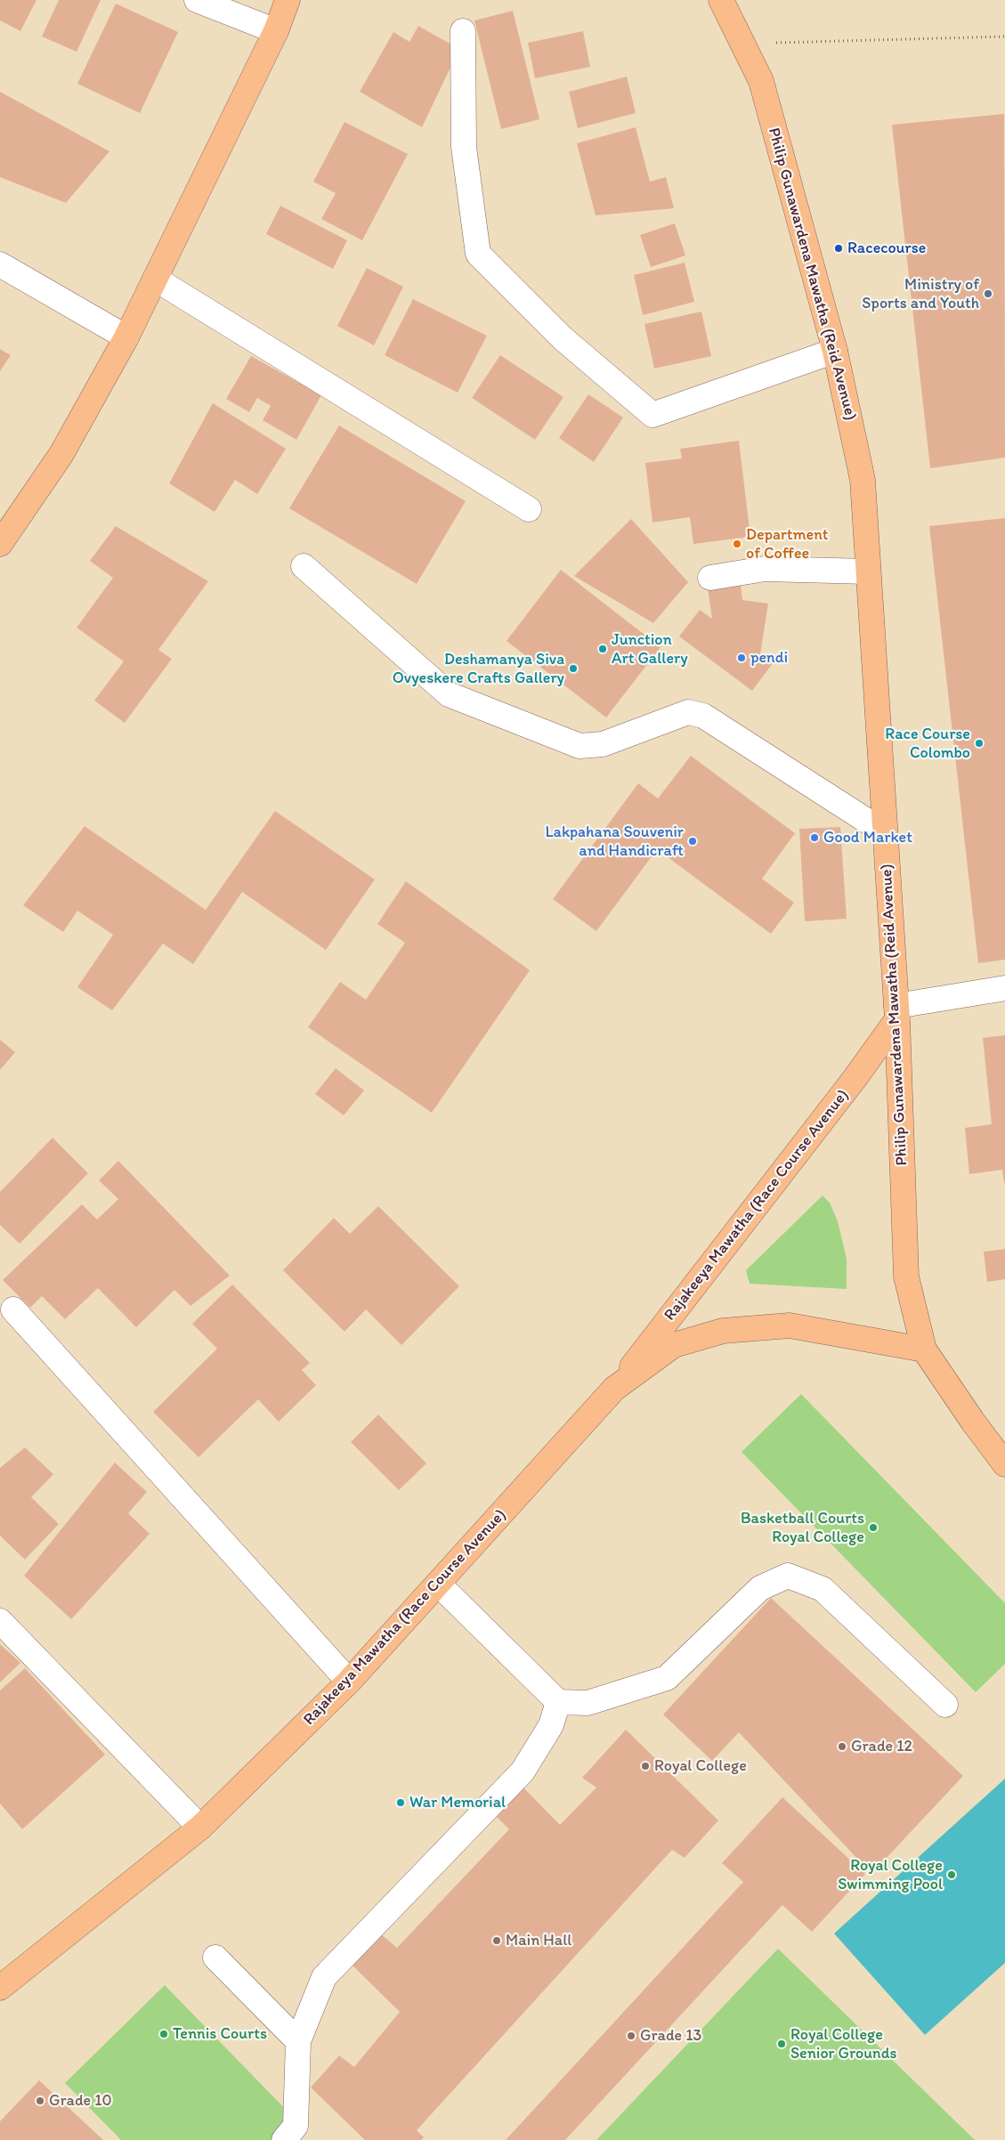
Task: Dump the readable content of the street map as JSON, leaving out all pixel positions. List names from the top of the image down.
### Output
{
  "streets": {
    "main road": ["Philip Gunawardena Mawatha (Reid Avenue)", "Rajakeeya Mawatha (Race Course Avenue)"]
  },
  "crossings": [
    ["Philip Gunawardena Mawatha (Reid Avenue)", "Rajakeeya Mawatha (Race Course Avenue)"]
  ],
  "places": [
    "Racecourse",
    "Ministry of Sports and Youth",
    "Department of Coffee",
    "Junction Art Gallery",
    "pendi",
    "Deshamanya Siva Ovyeskere Crafts Gallery",
    "Race Course Colombo",
    "Good Market",
    "Lakpahana Souvenir and Handicraft",
    "Basketball Courts Royal College",
    "Grade 12",
    "Royal College",
    "War Memorial",
    "Royal College Swimming Pool",
    "Main Hall",
    "Tennis Courts",
    "Grade 13",
    "Royal College Senior Grounds",
    "Grade 10"
  ]
}
